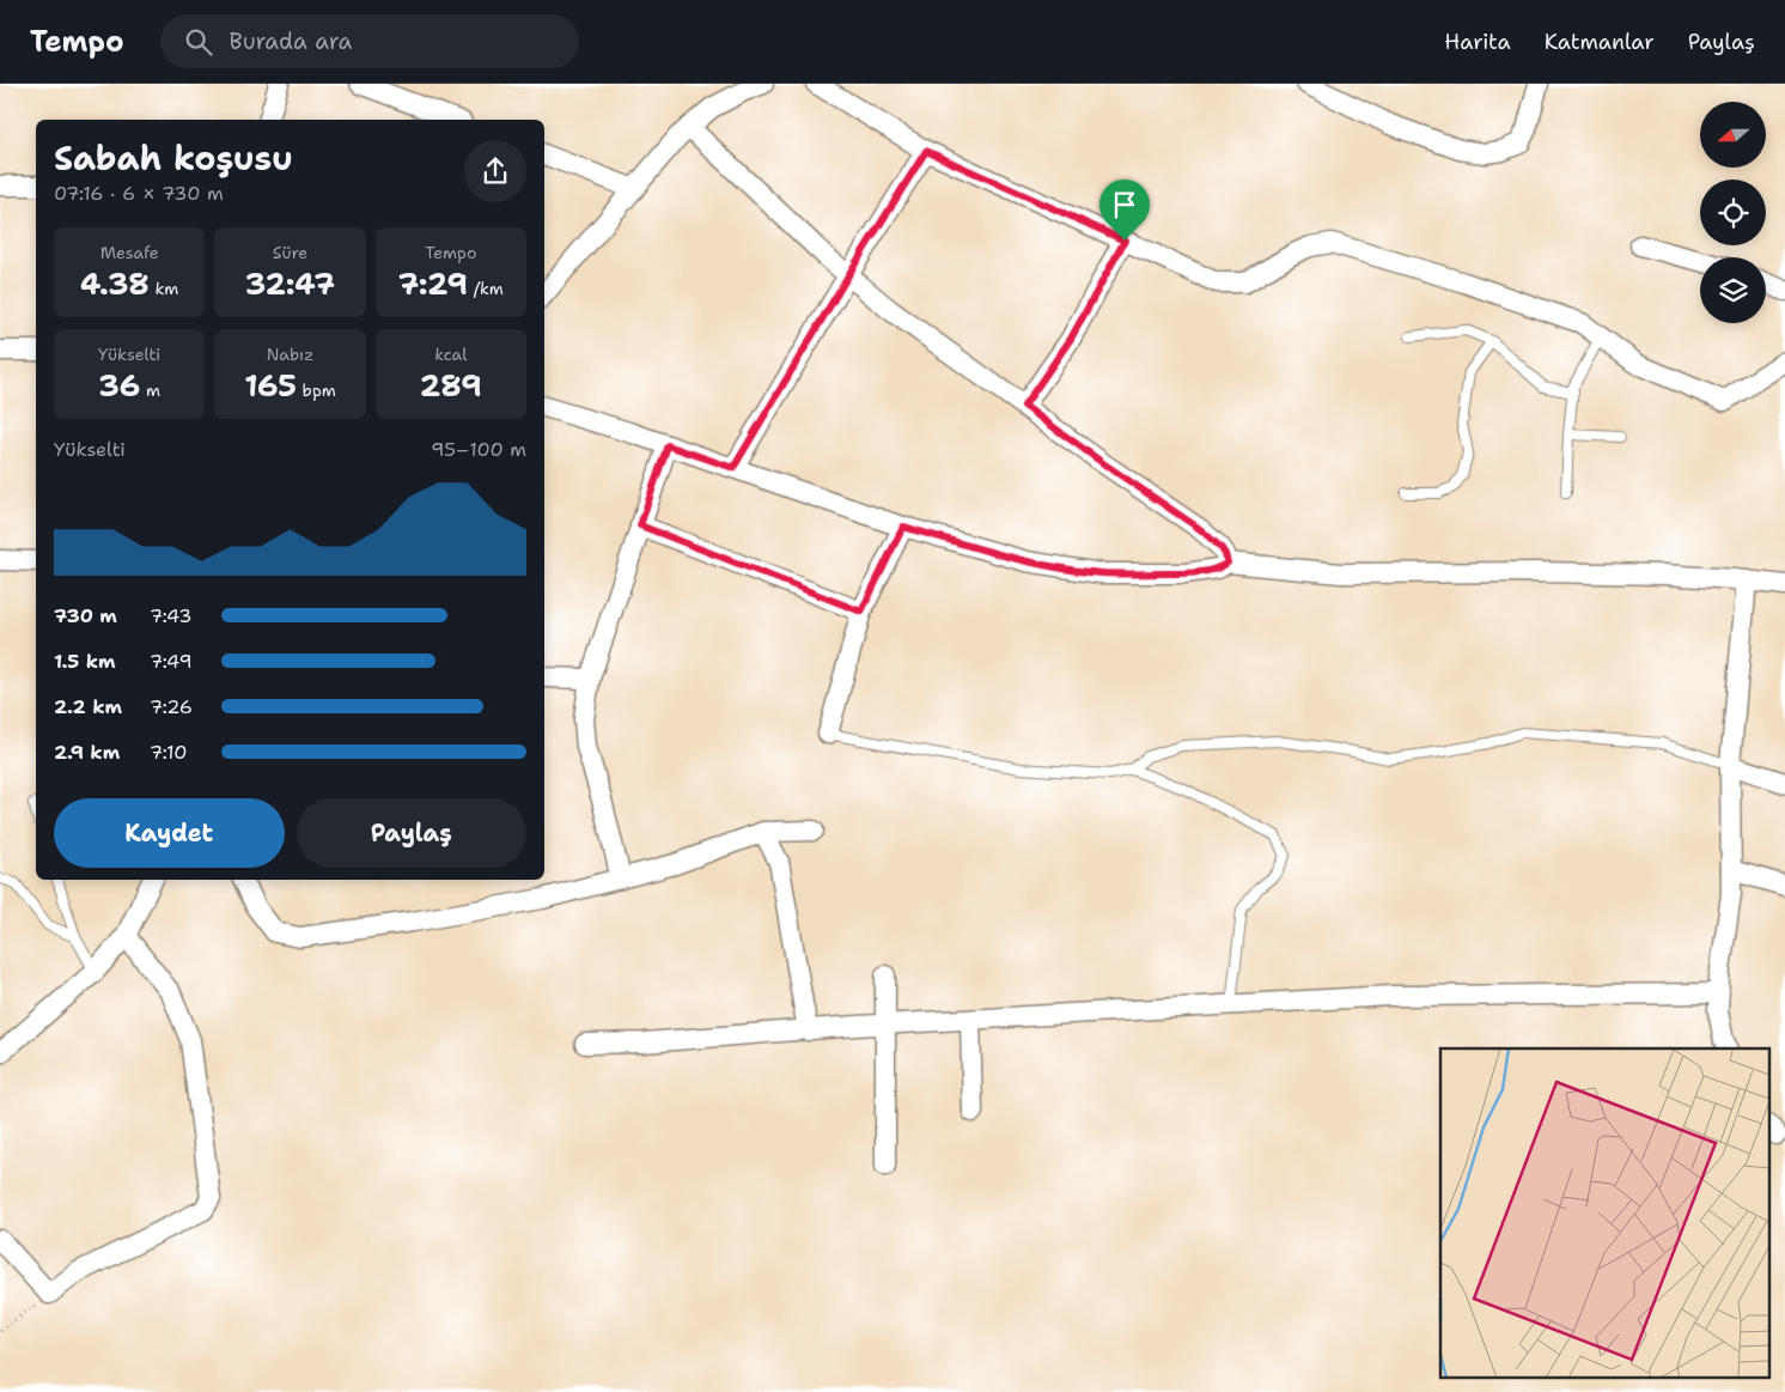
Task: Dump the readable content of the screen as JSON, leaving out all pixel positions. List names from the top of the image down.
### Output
{
  "north": "left",
  "page": {
    "header": "Tempo",
    "search": "Burada ara",
    "nav": ["Harita", "Katmanlar", "Paylaş"],
    "heading": ["Sabah koşusu", "07:16 · 6 × 730 m"],
    "stats": [
      ["Mesafe", "4.38 km"],
      ["Süre", "32:47"],
      ["Tempo", "7:29 /km"],
      ["Yükselti", "36 m"],
      ["Nabız", "165 bpm"],
      ["kcal", "289"]
    ],
    "chart": ["Yükselti", "95–100 m"],
    "list": [
      {
        "name": "730 m",
        "note": "7:43"
      },
      {
        "name": "1.5 km",
        "note": "7:49"
      },
      {
        "name": "2.2 km",
        "note": "7:26"
      },
      {
        "name": "2.9 km",
        "note": "7:10"
      }
    ],
    "buttons": ["Kaydet", "Paylaş"]
  }
}
